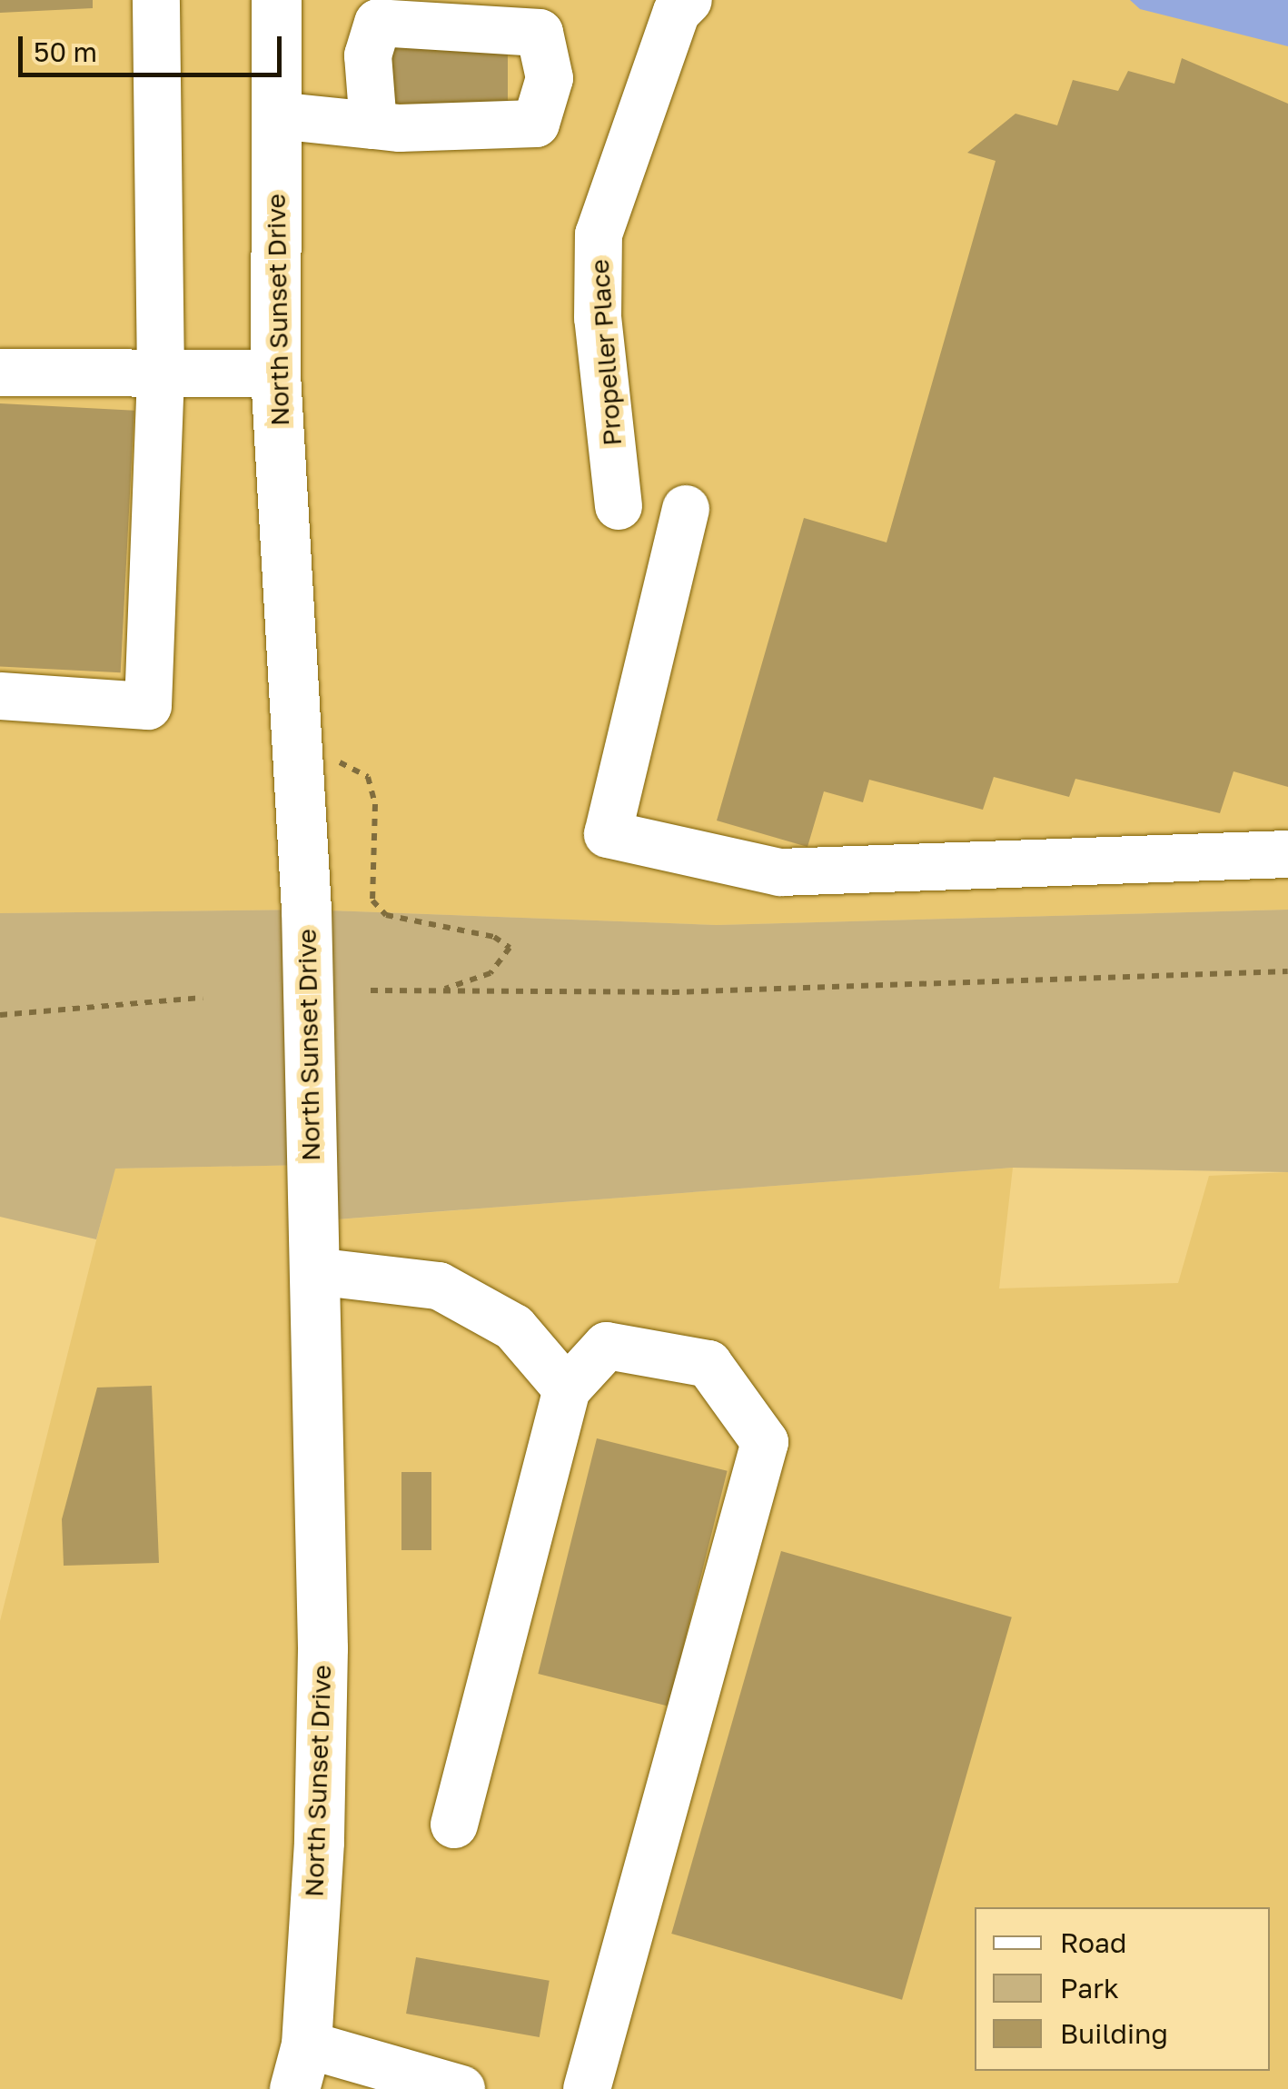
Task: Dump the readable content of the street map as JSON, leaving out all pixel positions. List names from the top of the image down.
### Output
{
  "streets": {
    "main road": ["North Sunset Drive"],
    "street": ["Propeller Place"]
  },
  "legend": ["Road", "Park", "Building"],
  "scale_bar": "50 m"
}
